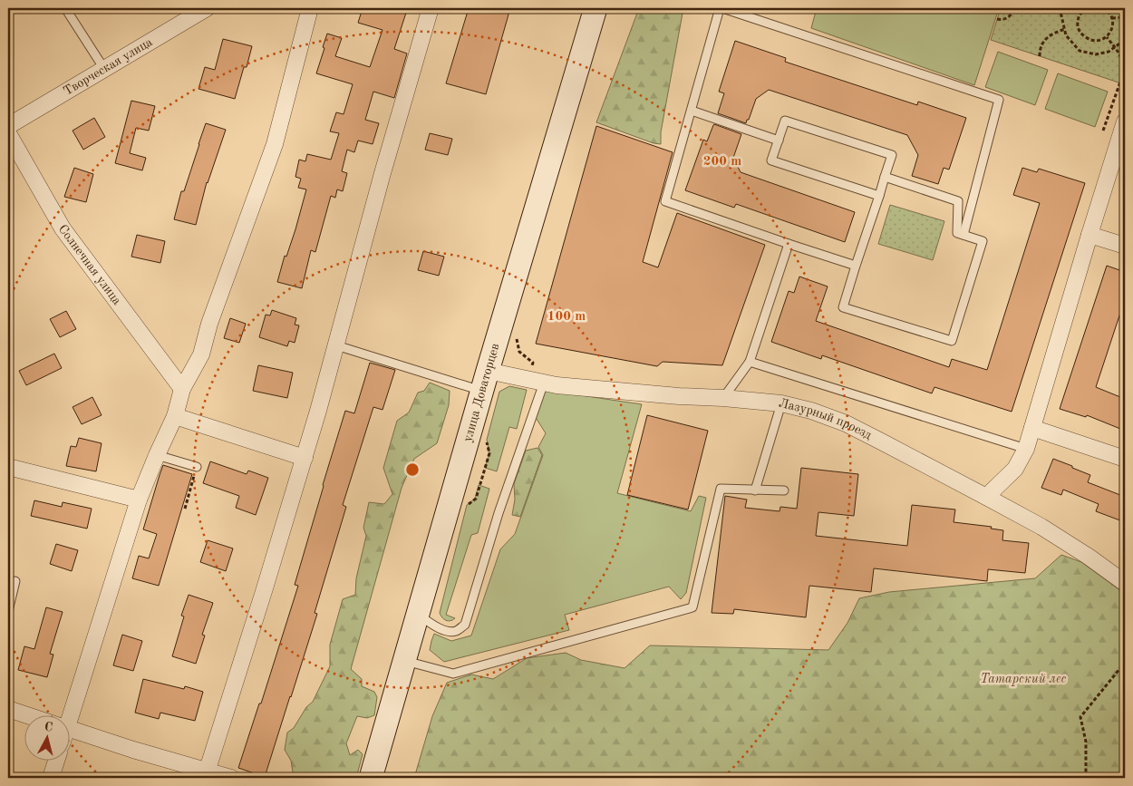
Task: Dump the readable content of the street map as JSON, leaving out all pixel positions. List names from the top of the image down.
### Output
{
  "streets": {
    "main road": ["улица Доваторцев"],
    "street": ["Творческая улица", "Солнечная улица", "Лазурный проезд"]
  },
  "crossings": [
    ["улица Доваторцев", "Лазурный проезд"]
  ],
  "parks": ["Татарский лес"],
  "north": "top",
  "rings": ["200 m", "100 m"]
}
